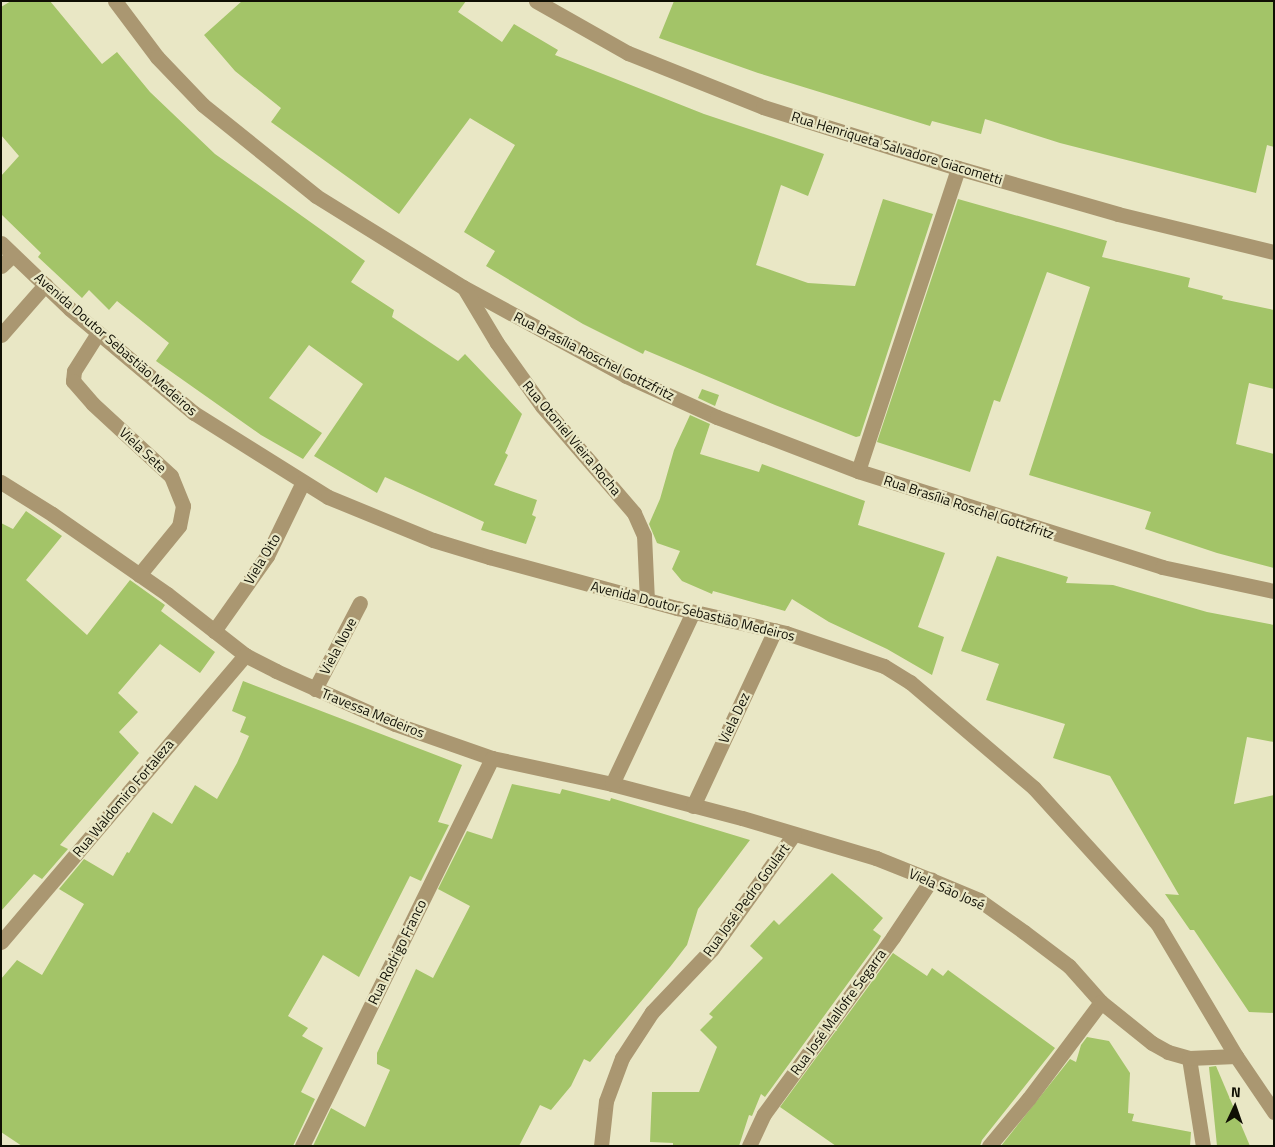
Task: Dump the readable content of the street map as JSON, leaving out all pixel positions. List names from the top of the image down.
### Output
{
  "streets": {
    "street": [
      "Rua Henriqueta Salvadore Giacometti",
      "Avenida Doutor Sebastião Medeiros",
      "Rua Brasília Roschel Gottzfritz",
      "Rua Otoniel Vieira Rocha",
      "Viela Sete",
      "Viela Oito",
      "Viela Nove",
      "Travessa Medeiros",
      "Viela Dez",
      "Rua Waldomiro Fortaleza",
      "Viela São José",
      "Rua José Pedro Goulart",
      "Rua Rodrigo Franco",
      "Rua José Mallofre Segarra"
    ]
  },
  "crossings": [
    ["Avenida Doutor Sebastião Medeiros", "Rua Otoniel Vieira Rocha"],
    ["Avenida Doutor Sebastião Medeiros", "Viela Sete"],
    ["Avenida Doutor Sebastião Medeiros", "Viela Oito"],
    ["Avenida Doutor Sebastião Medeiros", "Viela Dez"],
    ["Rua Brasília Roschel Gottzfritz", "Rua Otoniel Vieira Rocha"],
    ["Viela Sete", "Travessa Medeiros"],
    ["Viela Oito", "Travessa Medeiros"],
    ["Viela Nove", "Travessa Medeiros"],
    ["Travessa Medeiros", "Viela Dez"],
    ["Travessa Medeiros", "Rua Waldomiro Fortaleza"],
    ["Travessa Medeiros", "Viela São José"],
    ["Travessa Medeiros", "Rua José Pedro Goulart"],
    ["Travessa Medeiros", "Rua Rodrigo Franco"],
    ["Viela São José", "Rua José Pedro Goulart"],
    ["Viela São José", "Rua José Mallofre Segarra"]
  ],
  "north": "top"
}
